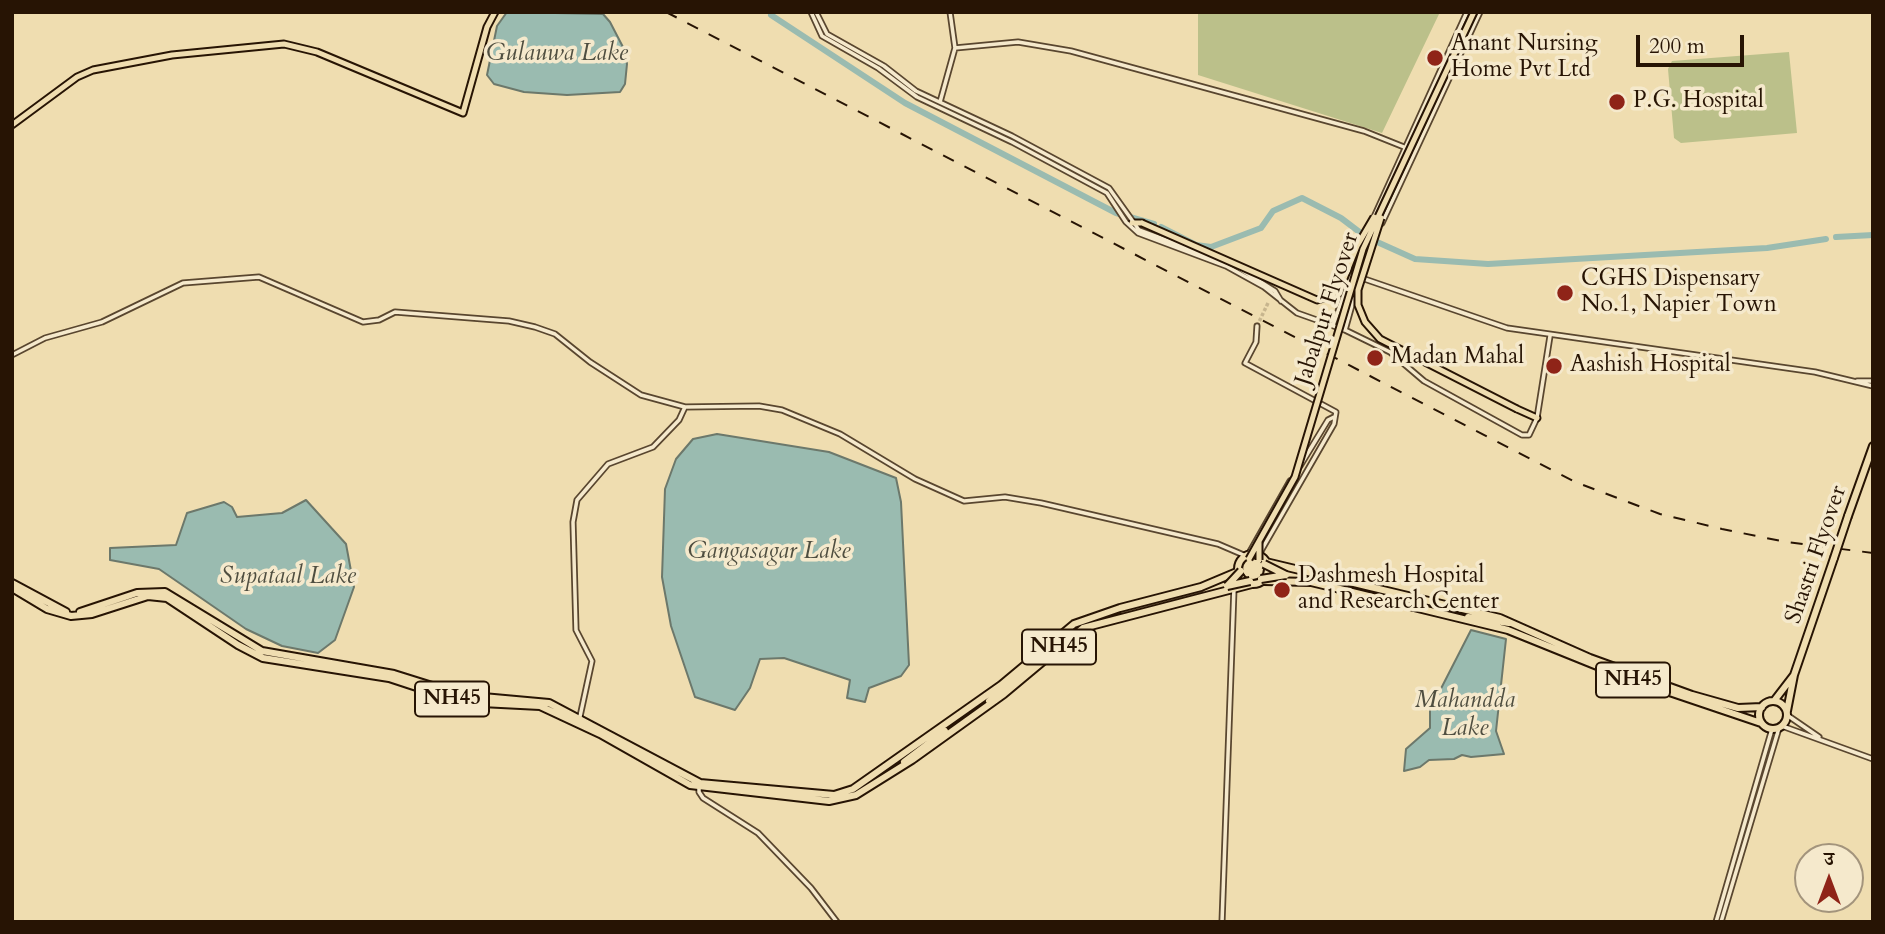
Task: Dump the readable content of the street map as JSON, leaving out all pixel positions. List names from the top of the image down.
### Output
{
  "streets": {
    "highway": ["Shastri Flyover", "NH45"],
    "main road": ["Jabalpur Flyover"]
  },
  "crossings": [
    ["Jabalpur Flyover", "NH45"],
    ["Shastri Flyover", "NH45"]
  ],
  "water": [
    "Gulauwa Lake",
    "Gangasagar Lake",
    "Supataal Lake",
    "Mahandda Lake"
  ],
  "places": [
    "Anant Nursing Home Pvt Ltd",
    "P.G. Hospital",
    "CGHS Dispensary No.1, Napier Town",
    "Madan Mahal",
    "Aashish Hospital",
    "Dashmesh Hospital and Research Center"
  ],
  "scale_bar": "200 m",
  "north": "top"
}
